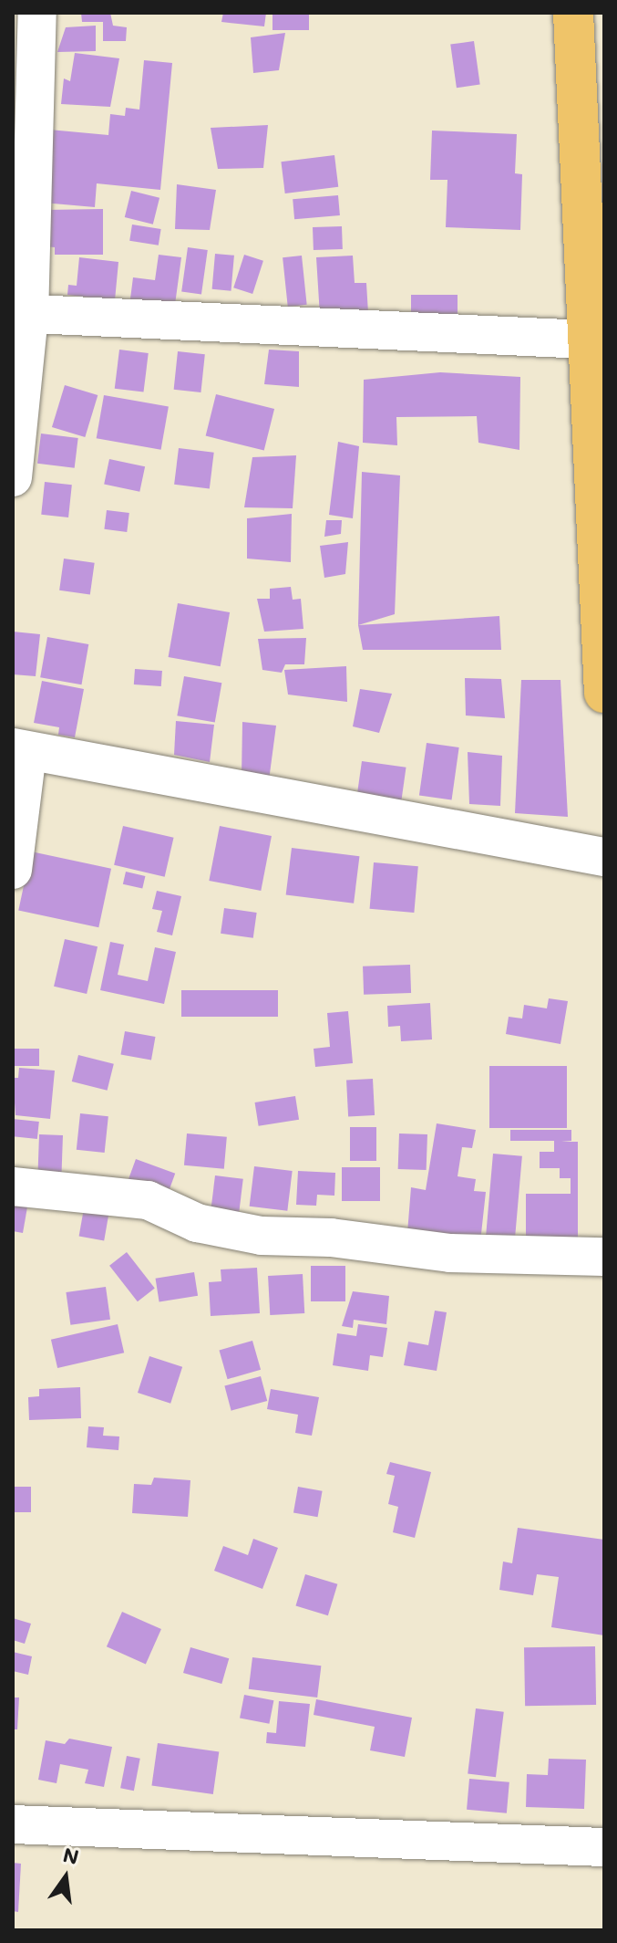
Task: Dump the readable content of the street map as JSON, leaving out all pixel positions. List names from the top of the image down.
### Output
{
  "north": "top"
}
